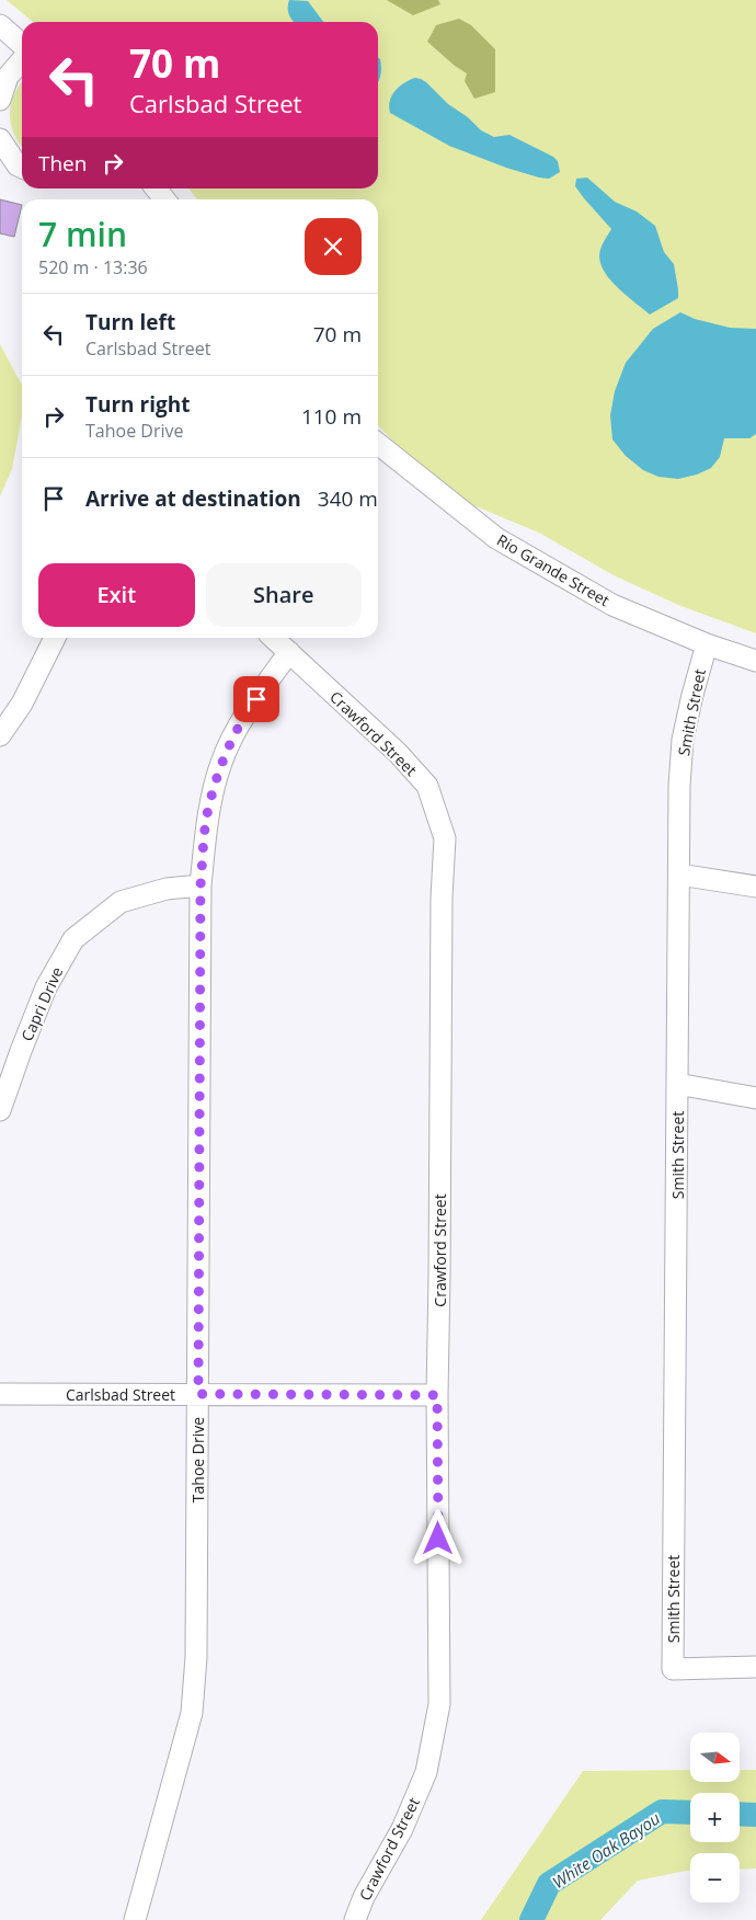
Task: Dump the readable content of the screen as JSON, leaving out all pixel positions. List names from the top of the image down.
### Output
{
  "streets": {
    "street": [
      "Rio Grande Street",
      "Smith Street",
      "Crawford Street",
      "Capri Drive",
      "Carlsbad Street",
      "Tahoe Drive"
    ]
  },
  "crossings": [
    ["Rio Grande Street", "Smith Street"],
    ["Crawford Street", "Carlsbad Street"],
    ["Crawford Street", "Tahoe Drive"],
    ["Capri Drive", "Tahoe Drive"],
    ["Carlsbad Street", "Tahoe Drive"]
  ],
  "water": ["White Oak Bayou"],
  "north": "right",
  "page": {
    "turn": ["70 m", "Carlsbad Street"],
    "then": "Then",
    "heading": ["7 min", "520 m · 13:36"],
    "list": [
      {
        "name": "Turn left",
        "note": "Carlsbad Street",
        "value": "70 m"
      },
      {
        "name": "Turn right",
        "note": "Tahoe Drive",
        "value": "110 m"
      },
      {
        "name": "Arrive at destination",
        "value": "340 m"
      }
    ],
    "buttons": ["Exit", "Share"],
    "map_buttons": ["+", "−"]
  }
}
